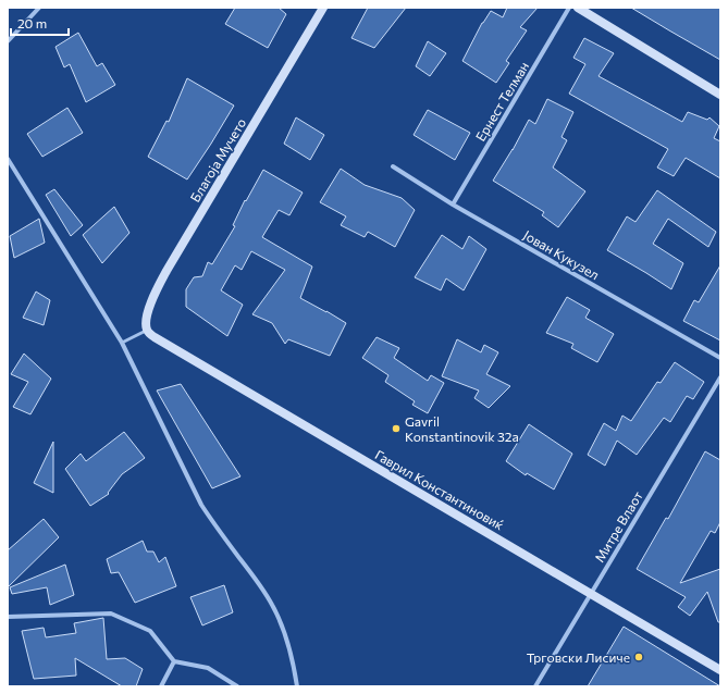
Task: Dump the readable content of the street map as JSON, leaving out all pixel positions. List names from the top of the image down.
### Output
{
  "streets": {
    "street": [
      "Ернест Телман",
      "Благоја Мучето",
      "Јован Кукузел",
      "Гаврил Константиновиќ",
      "Митре Влаот"
    ]
  },
  "crossings": [
    ["Ернест Телман", "Јован Кукузел"],
    ["Благоја Мучето", "Гаврил Константиновиќ"],
    ["Гаврил Константиновиќ", "Митре Влаот"]
  ],
  "places": ["Gavril Konstantinovik 32a", "Трговски Лисиче"],
  "scale_bar": "20 m"
}
